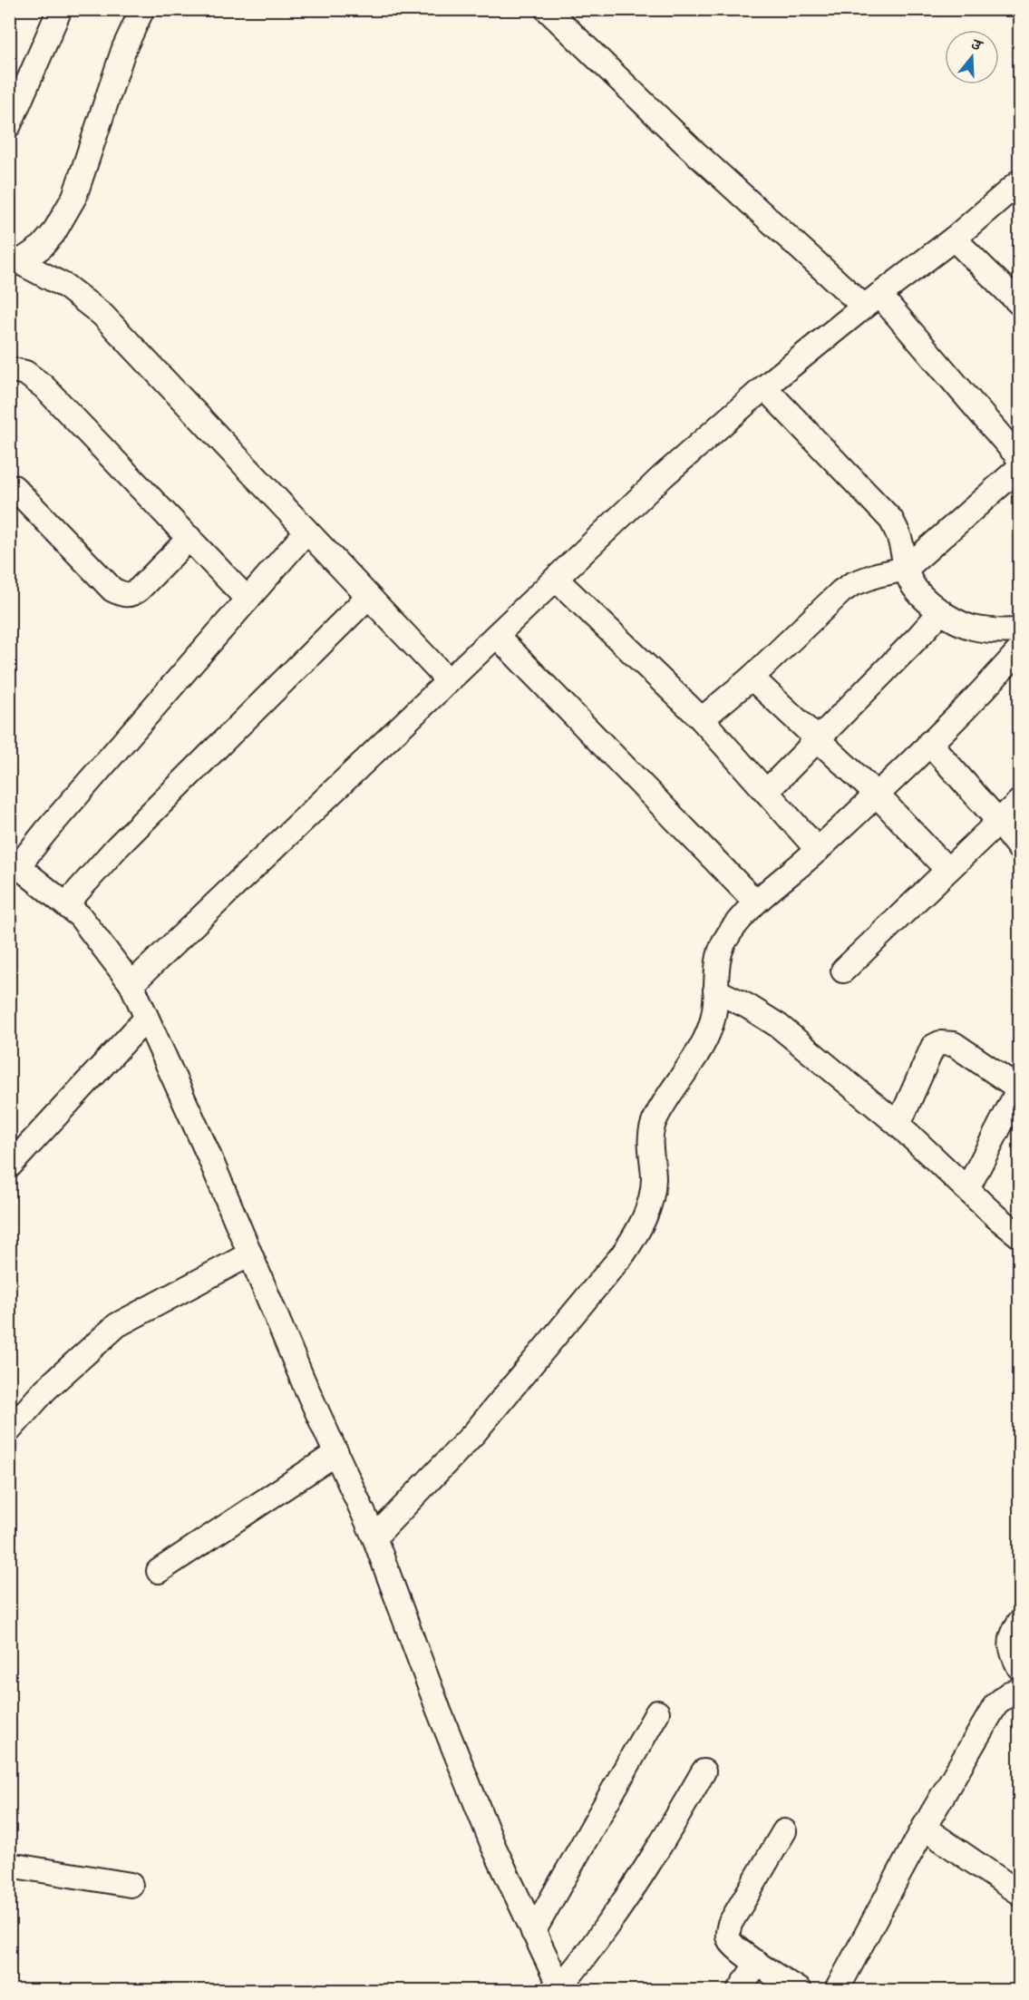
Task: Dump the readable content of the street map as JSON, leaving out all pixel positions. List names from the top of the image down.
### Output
{
  "north": "top"
}
